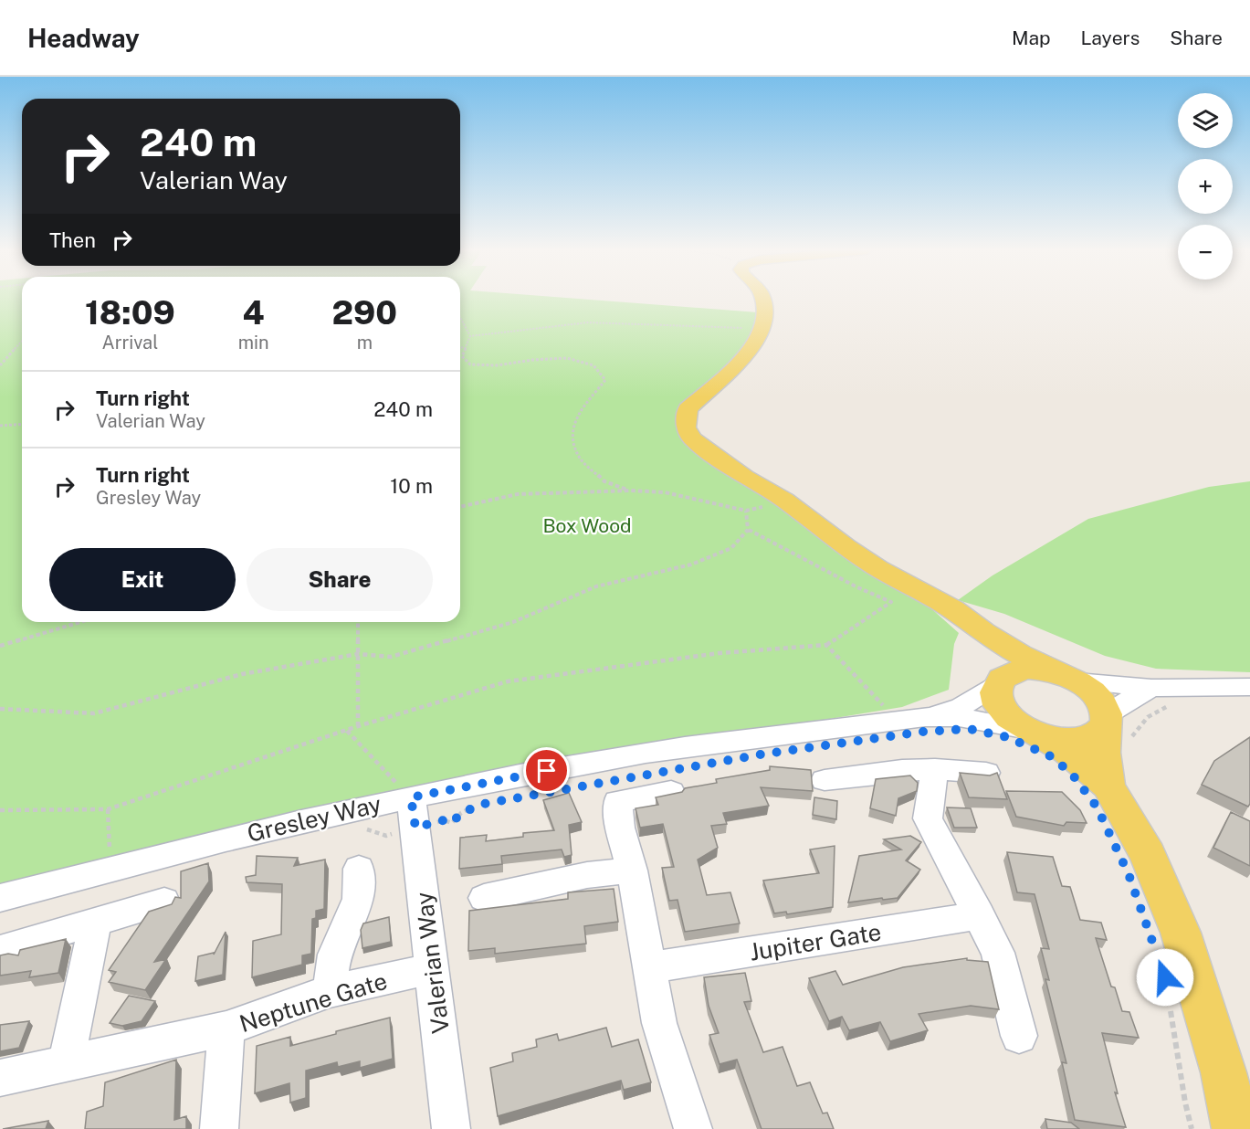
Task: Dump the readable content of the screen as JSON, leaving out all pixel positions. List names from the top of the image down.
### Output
{
  "streets": {
    "street": [
      "Gresley Way",
      "Jupiter Gate",
      "Valerian Way",
      "Neptune Gate"
    ]
  },
  "crossings": [
    ["Gresley Way", "Valerian Way"],
    ["Valerian Way", "Neptune Gate"]
  ],
  "parks": ["Box Wood"],
  "page": {
    "header": "Headway",
    "nav": ["Map", "Layers", "Share"],
    "map_buttons": ["+", "−"],
    "turn": ["240 m", "Valerian Way"],
    "then": "Then",
    "eta": [
      "18:09",
      "Arrival",
      "4",
      "min",
      "290",
      "m"
    ],
    "list": [
      {
        "name": "Turn right",
        "note": "Valerian Way",
        "value": "240 m"
      },
      {
        "name": "Turn right",
        "note": "Gresley Way",
        "value": "10 m"
      }
    ],
    "buttons": ["Exit", "Share"]
  }
}
